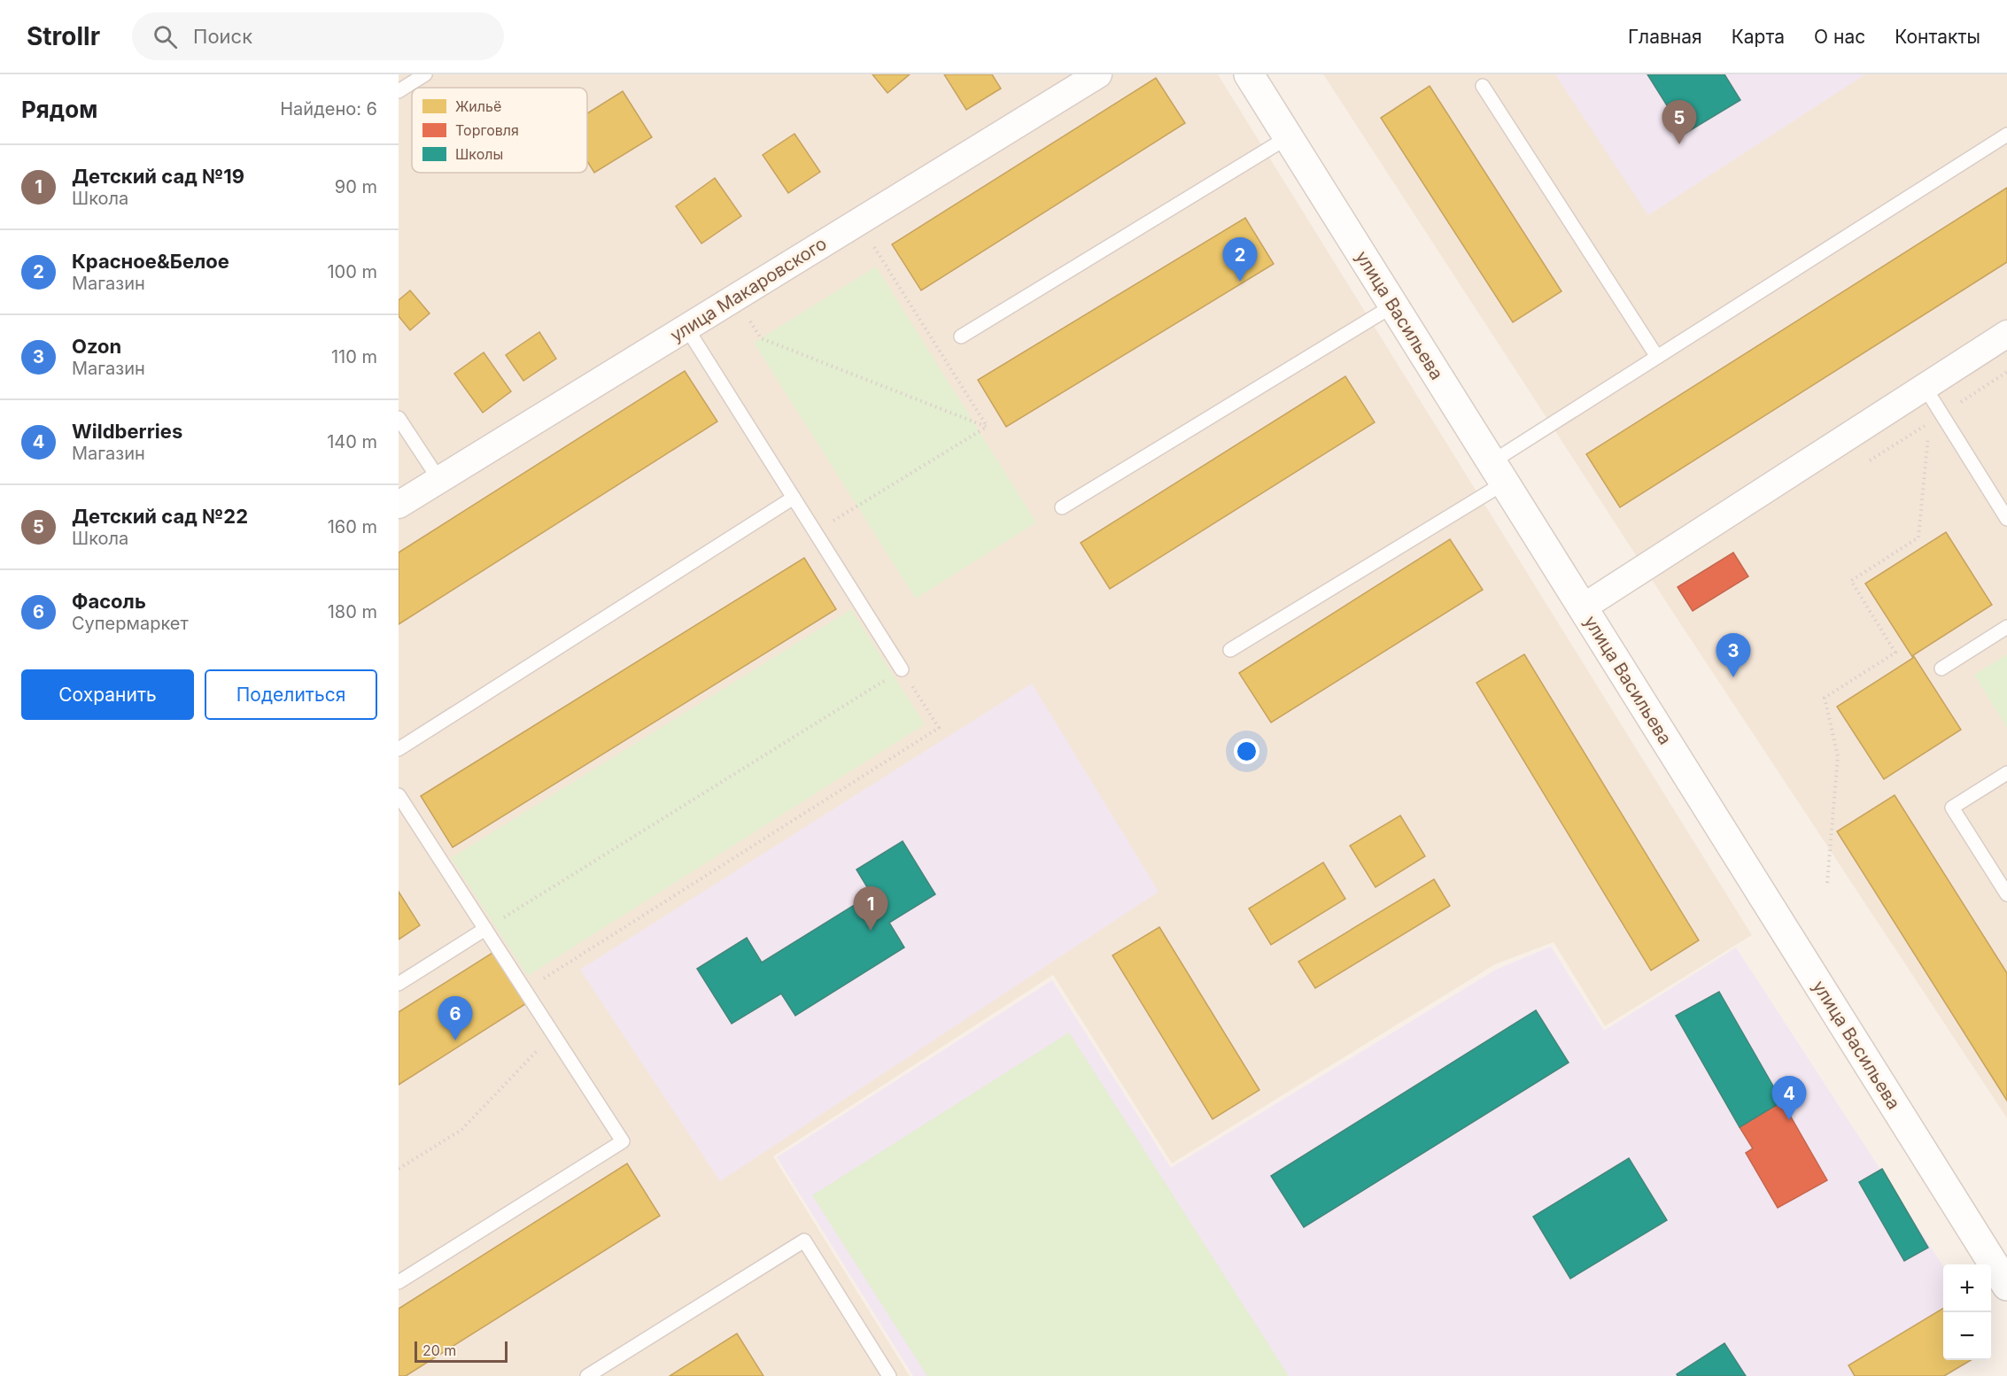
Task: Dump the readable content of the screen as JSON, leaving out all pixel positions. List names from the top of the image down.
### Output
{
  "streets": {
    "street": ["улица Макаровского", "улица Васильева"]
  },
  "legend": ["Жильё", "Торговля", "Школы"],
  "scale_bar": "20 m",
  "page": {
    "header": "Strollr",
    "search": "Поиск",
    "nav": [
      "Главная",
      "Карта",
      "О нас",
      "Контакты"
    ],
    "heading": ["Рядом", "Найдено: 6"],
    "pins": [
      "5",
      "2",
      "3",
      "1",
      "6",
      "4"
    ],
    "list": [
      {
        "mark": "1",
        "name": "Детский сад №19",
        "note": "Школа",
        "value": "90 m"
      },
      {
        "mark": "2",
        "name": "Красное&Белое",
        "note": "Магазин",
        "value": "100 m"
      },
      {
        "mark": "3",
        "name": "Ozon",
        "note": "Магазин",
        "value": "110 m"
      },
      {
        "mark": "4",
        "name": "Wildberries",
        "note": "Магазин",
        "value": "140 m"
      },
      {
        "mark": "5",
        "name": "Детский сад №22",
        "note": "Школа",
        "value": "160 m"
      },
      {
        "mark": "6",
        "name": "Фасоль",
        "note": "Супермаркет",
        "value": "180 m"
      }
    ],
    "buttons": ["Сохранить", "Поделиться"],
    "map_buttons": ["+", "−"],
    "scale": "20 m"
  }
}
